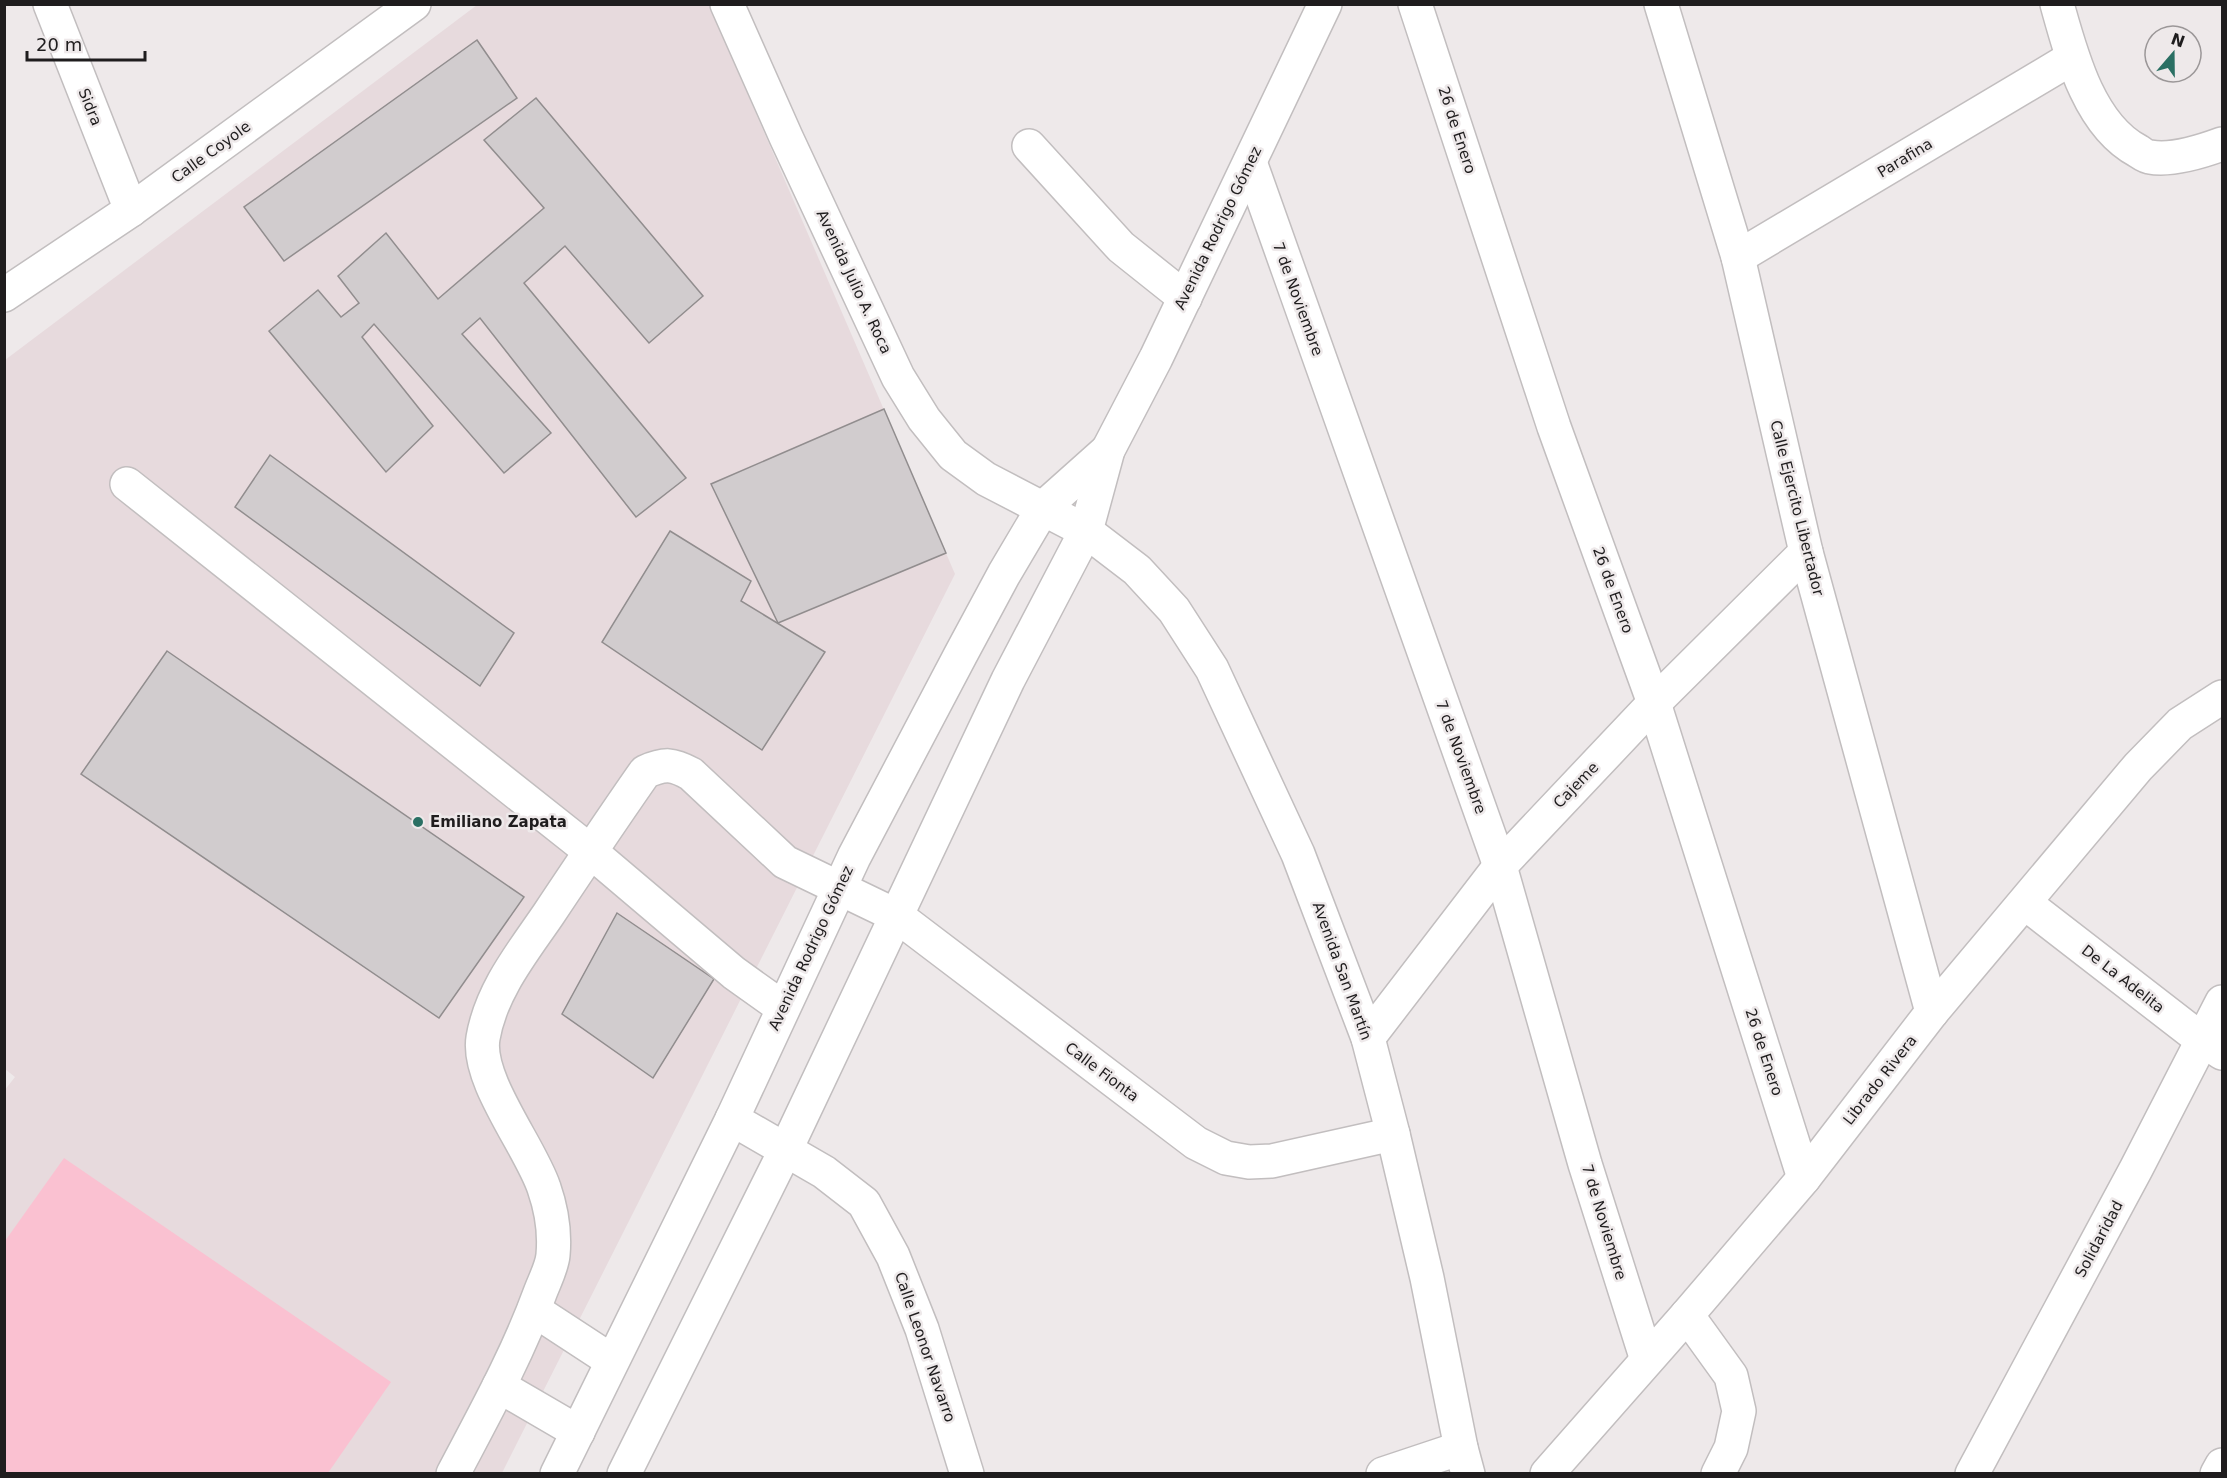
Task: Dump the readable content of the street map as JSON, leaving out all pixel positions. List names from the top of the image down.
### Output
{
  "streets": {
    "street": [
      "Sidra",
      "26 de Enero",
      "Calle Coyole",
      "Parafina",
      "Avenida Rodrigo Gómez",
      "Avenida Julio A. Roca",
      "7 de Noviembre",
      "Calle Ejercito Libertador",
      "Cajeme",
      "Avenida San Martín",
      "De La Adelita",
      "Calle Fionta",
      "Librado Rivera",
      "Solidaridad",
      "Calle Leonor Navarro"
    ]
  },
  "crossings": [
    ["Sidra", "Calle Coyole"],
    ["26 de Enero", "Cajeme"],
    ["26 de Enero", "Librado Rivera"],
    ["Parafina", "Calle Ejercito Libertador"],
    ["Avenida Rodrigo Gómez", "Avenida Julio A. Roca"],
    ["Avenida Rodrigo Gómez", "7 de Noviembre"],
    ["Avenida Rodrigo Gómez", "Avenida San Martín"],
    ["Avenida Rodrigo Gómez", "Calle Fionta"],
    ["Avenida Rodrigo Gómez", "Calle Leonor Navarro"],
    ["Avenida Julio A. Roca", "Avenida San Martín"],
    ["7 de Noviembre", "Cajeme"],
    ["7 de Noviembre", "Librado Rivera"],
    ["Calle Ejercito Libertador", "Cajeme"],
    ["Calle Ejercito Libertador", "Librado Rivera"],
    ["Cajeme", "Avenida San Martín"],
    ["Avenida San Martín", "Calle Fionta"],
    ["De La Adelita", "Librado Rivera"],
    ["De La Adelita", "Solidaridad"]
  ],
  "places": ["Emiliano Zapata"],
  "scale_bar": "20 m",
  "north": "top"
}
